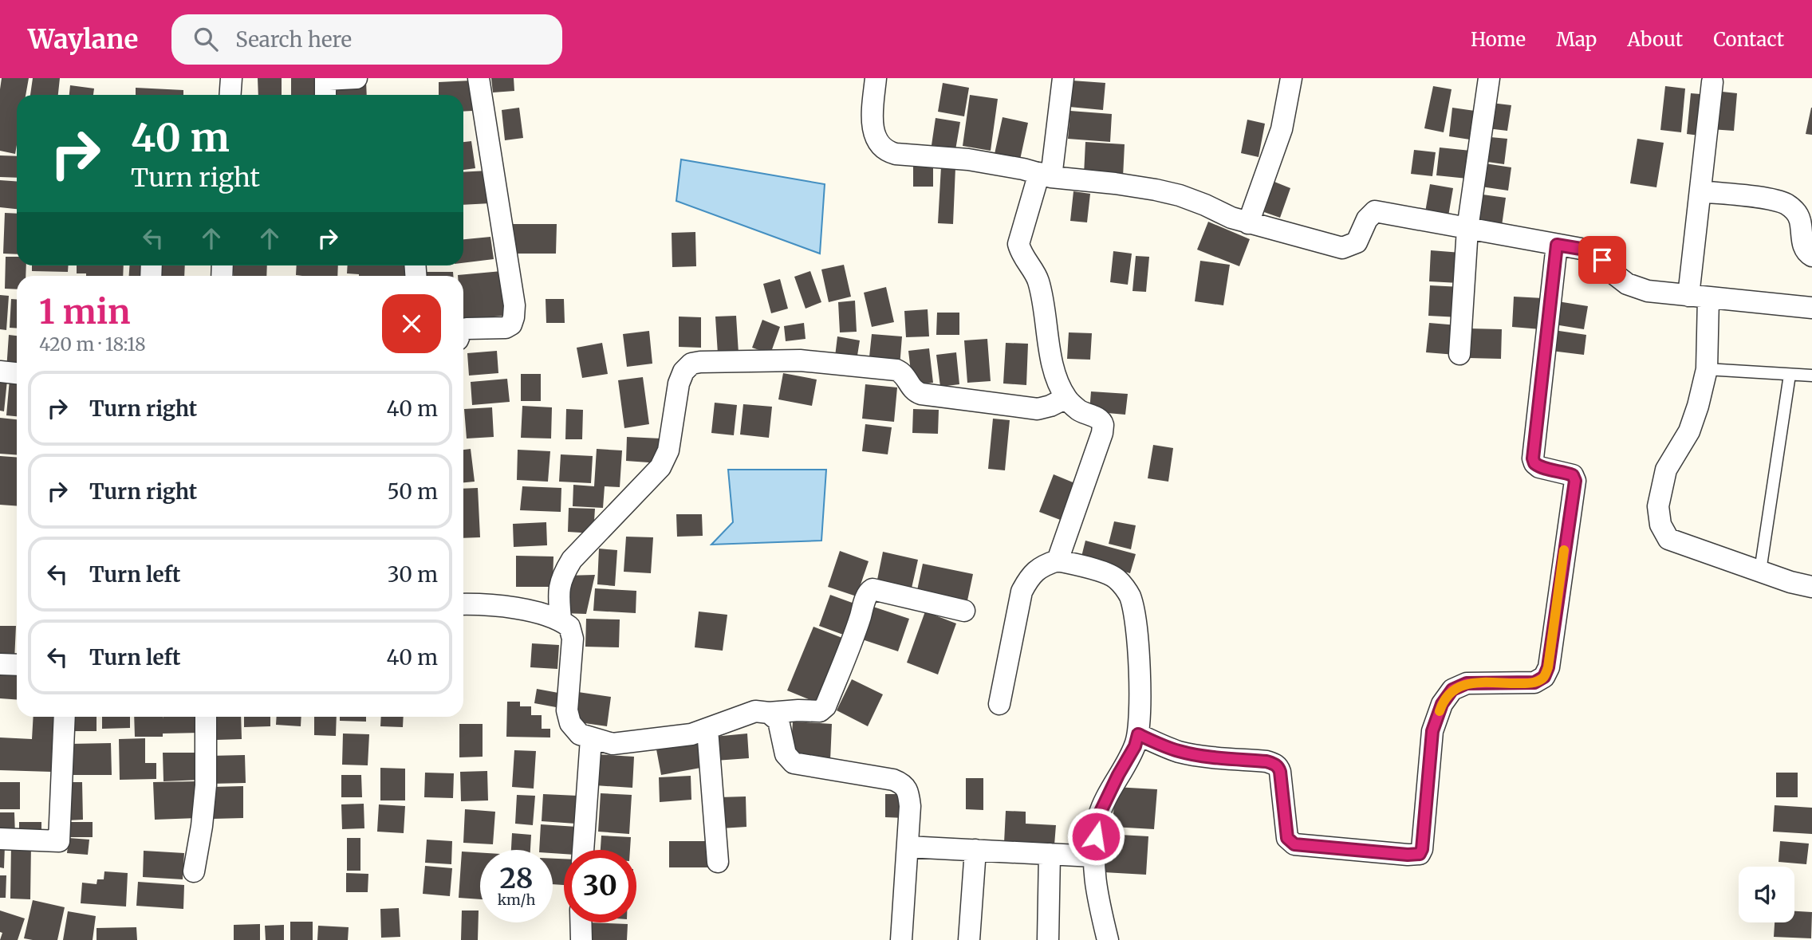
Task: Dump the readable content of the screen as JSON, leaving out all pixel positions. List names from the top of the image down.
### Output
{
  "page": {
    "header": "Waylane",
    "search": "Search here",
    "nav": [
      "Home",
      "Map",
      "About",
      "Contact"
    ],
    "turn": ["40 m", "Turn right"],
    "heading": ["1 min", "420 m · 18:18"],
    "list": [
      {
        "name": "Turn right",
        "value": "40 m"
      },
      {
        "name": "Turn right",
        "value": "50 m"
      },
      {
        "name": "Turn left",
        "value": "30 m"
      },
      {
        "name": "Turn left",
        "value": "40 m"
      }
    ],
    "speed": "28 km/h",
    "limit": "30"
  }
}
